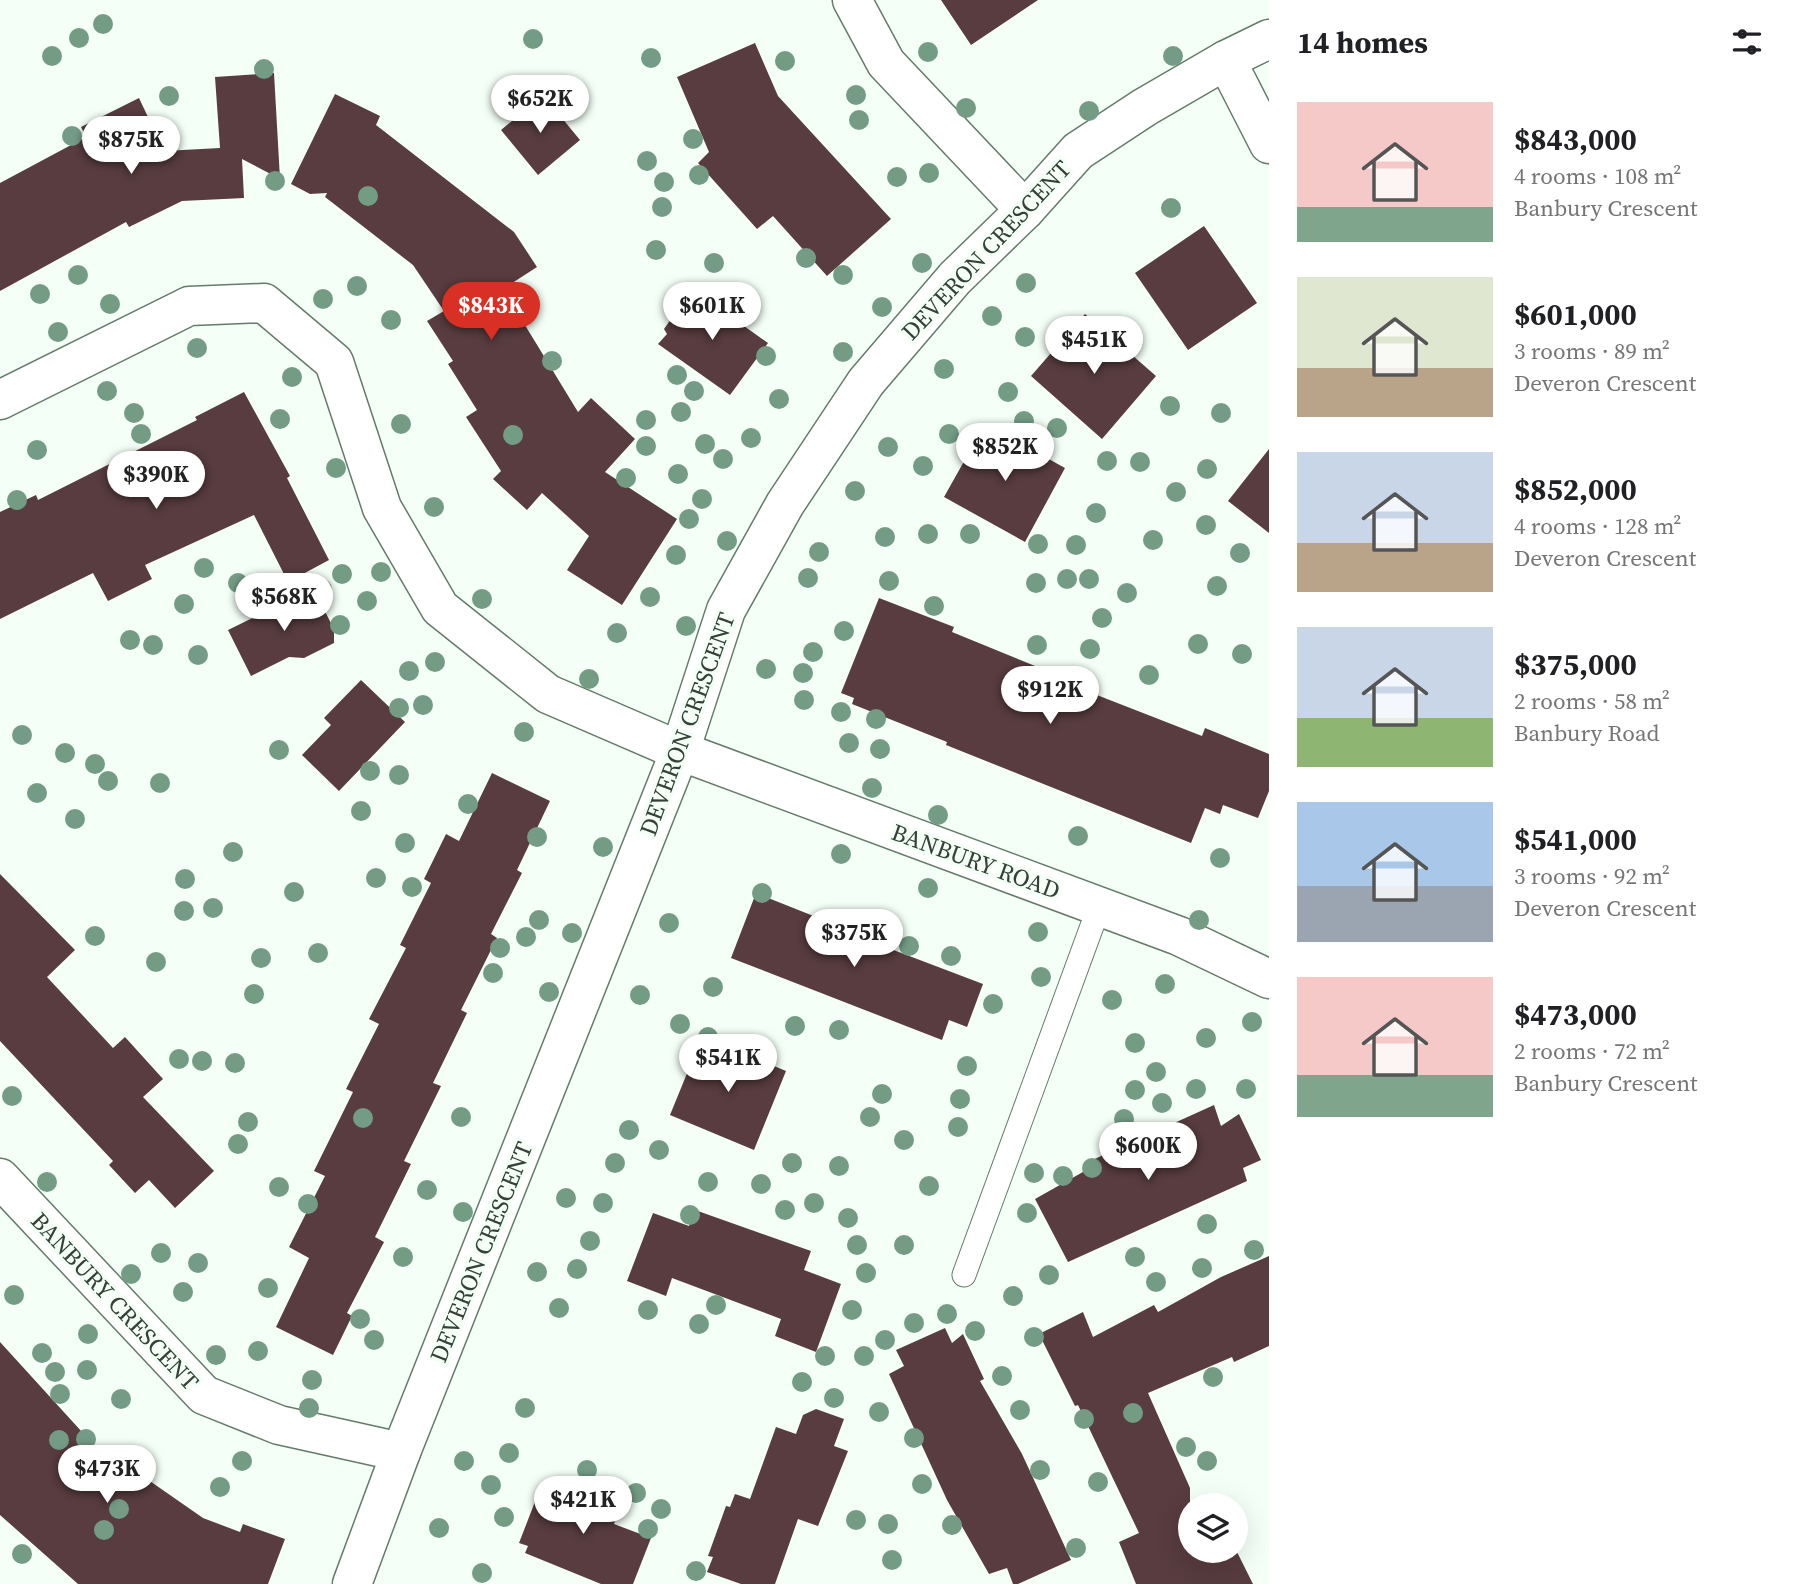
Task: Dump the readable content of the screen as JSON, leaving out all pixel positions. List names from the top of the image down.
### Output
{
  "streets": {
    "street": ["DEVERON CRESCENT", "BANBURY ROAD", "BANBURY CRESCENT"]
  },
  "crossings": [
    ["DEVERON CRESCENT", "BANBURY ROAD"],
    ["DEVERON CRESCENT", "BANBURY CRESCENT"]
  ],
  "page": {
    "heading": "14 homes",
    "price": [
      "$652K",
      "$875K",
      "$843K",
      "$601K",
      "$451K",
      "$852K",
      "$390K",
      "$568K",
      "$912K",
      "$375K",
      "$541K",
      "$600K",
      "$473K",
      "$421K"
    ],
    "list": [
      {
        "name": "$843,000",
        "note": "4 rooms · 108 m² · Banbury Crescent"
      },
      {
        "name": "$601,000",
        "note": "3 rooms · 89 m² · Deveron Crescent"
      },
      {
        "name": "$852,000",
        "note": "4 rooms · 128 m² · Deveron Crescent"
      },
      {
        "name": "$375,000",
        "note": "2 rooms · 58 m² · Banbury Road"
      },
      {
        "name": "$541,000",
        "note": "3 rooms · 92 m² · Deveron Crescent"
      },
      {
        "name": "$473,000",
        "note": "2 rooms · 72 m² · Banbury Crescent"
      }
    ]
  }
}
